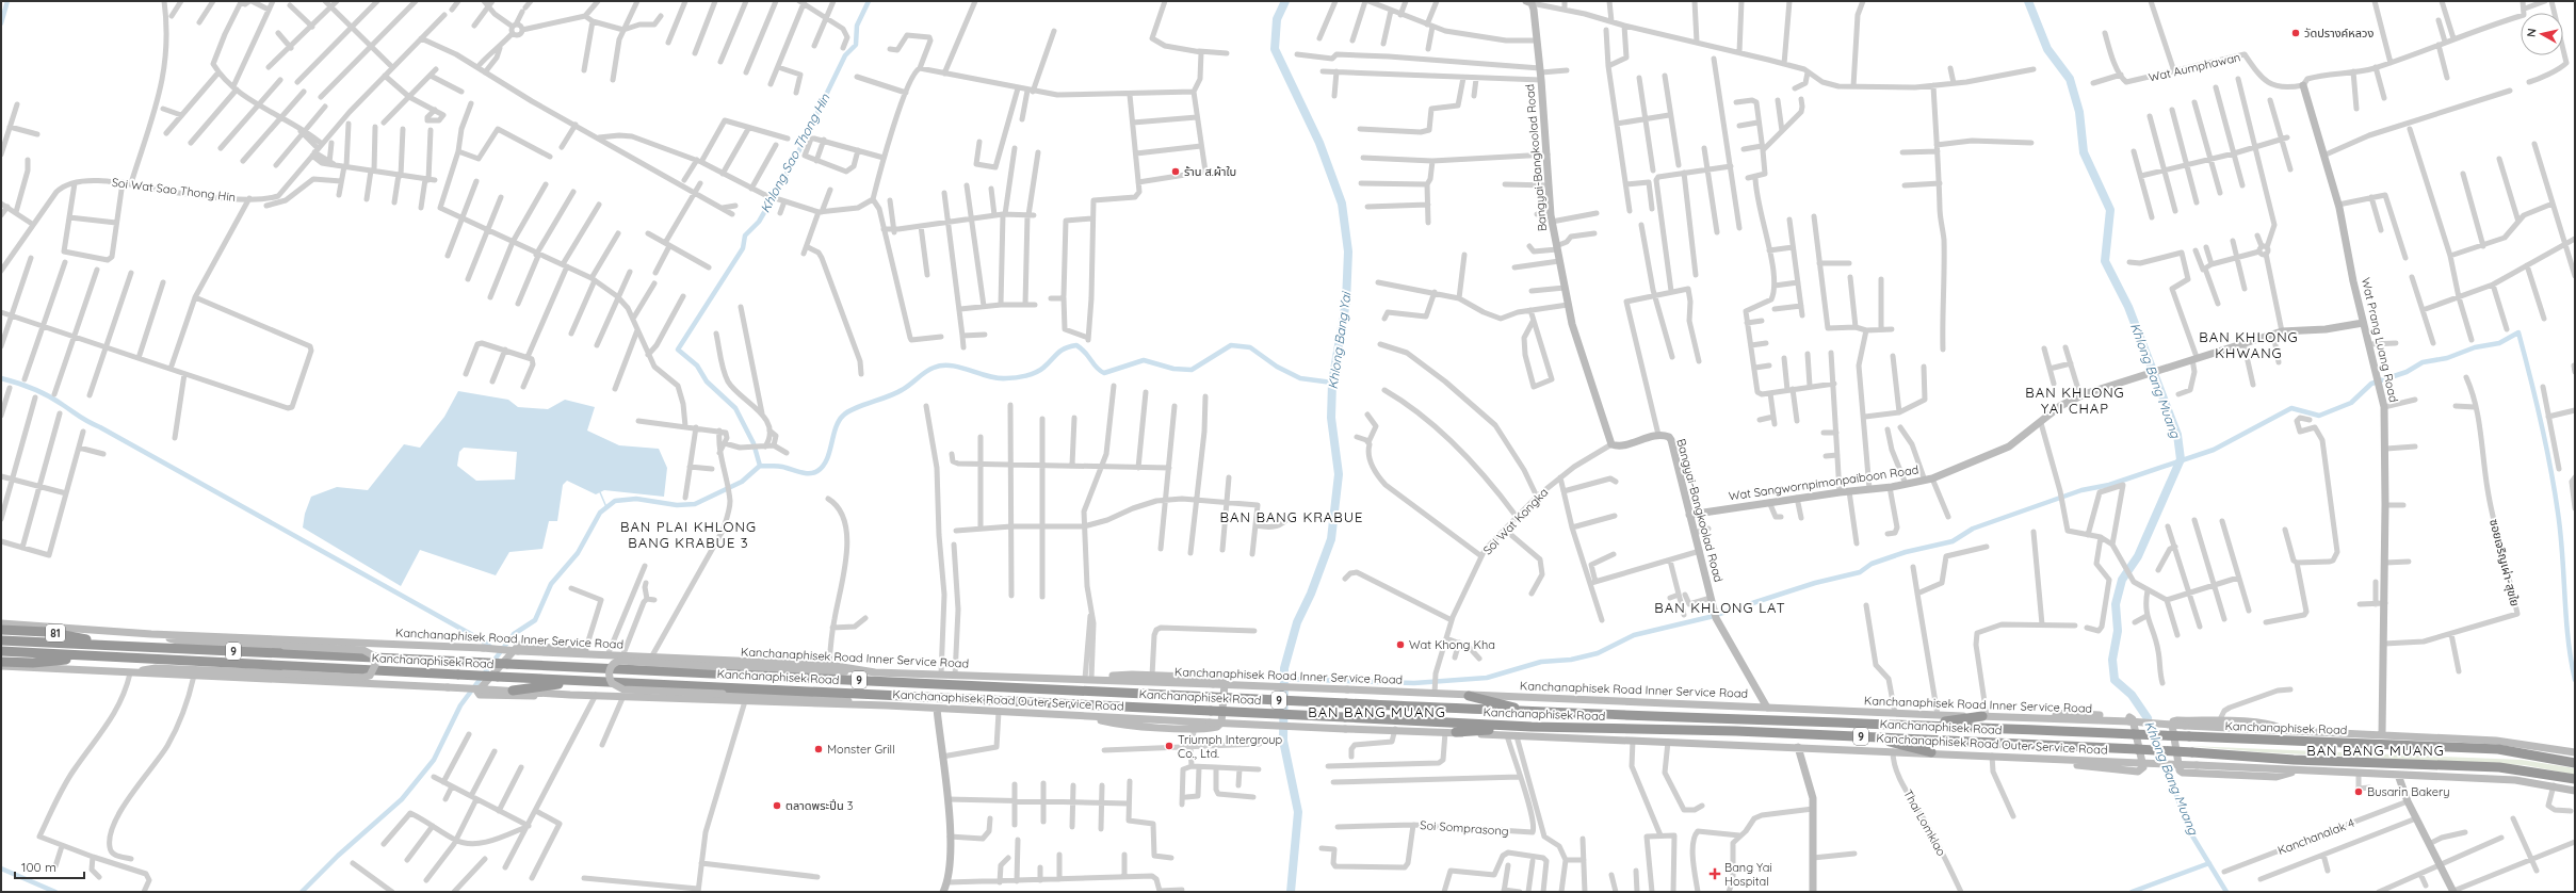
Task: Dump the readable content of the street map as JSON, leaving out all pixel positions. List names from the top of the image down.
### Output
{
  "streets": {
    "highway": ["81", "9", "Kanchanaphisek Road"],
    "main road": [
      "Bangyai-Bangkoolad Road",
      "Wat Prang Luang Road",
      "Wat Sangwornpimonpaiboon Road",
      "Kanchanaphisek Road Inner Service Road",
      "Kanchanaphisek Road Outer Service Road"
    ],
    "street": [
      "Wat Aumphawan",
      "Soi Wat Sao Thong Hin",
      "Soi Wat Kongka",
      "ซอยเจริญเผ่า-สุขใย",
      "Thai Lomklao",
      "Soi Somprasong",
      "Kanchanalak 4"
    ]
  },
  "crossings": [
    ["Wat Aumphawan", "Wat Prang Luang Road"],
    ["Bangyai-Bangkoolad Road", "Wat Sangwornpimonpaiboon Road"],
    ["Bangyai-Bangkoolad Road", "Soi Wat Kongka"],
    ["Bangyai-Bangkoolad Road", "Kanchanaphisek Road Inner Service Road"],
    ["Wat Prang Luang Road", "Wat Sangwornpimonpaiboon Road"],
    ["Wat Prang Luang Road", "ซอยเจริญเผ่า-สุขใย"],
    ["Wat Prang Luang Road", "Kanchanaphisek Road Inner Service Road"],
    ["Soi Wat Kongka", "Kanchanaphisek Road Inner Service Road"],
    ["81", "Kanchanaphisek Road"],
    ["Kanchanaphisek Road Outer Service Road", "Thai Lomklao"],
    ["Kanchanaphisek Road Outer Service Road", "Soi Somprasong"]
  ],
  "districts": [
    "BAN KHLONG KHWANG",
    "BAN KHLONG YAI CHAP",
    "BAN BANG KRABUE",
    "BAN PLAI KHLONG BANG KRABUE 3",
    "BAN KHLONG LAT",
    "BAN BANG MUANG",
    "BAN BANG MUANG"
  ],
  "water": ["Khlong Sao Thong Hin", "Khlong Bang Yai", "Khlong Bang Muang"],
  "places": {
    "other": [
      "วัดปรางค์หลวง",
      "ร้าน ส.ผ้าใบ",
      "Wat Khong Kha",
      "Triumph Intergroup Co., Ltd.",
      "Monster Grill",
      "Busarin Bakery",
      "ตลาดพระปิ่น 3"
    ],
    "health": ["Bang Yai Hospital"]
  },
  "scale_bar": "100 m",
  "north": "left"
}
